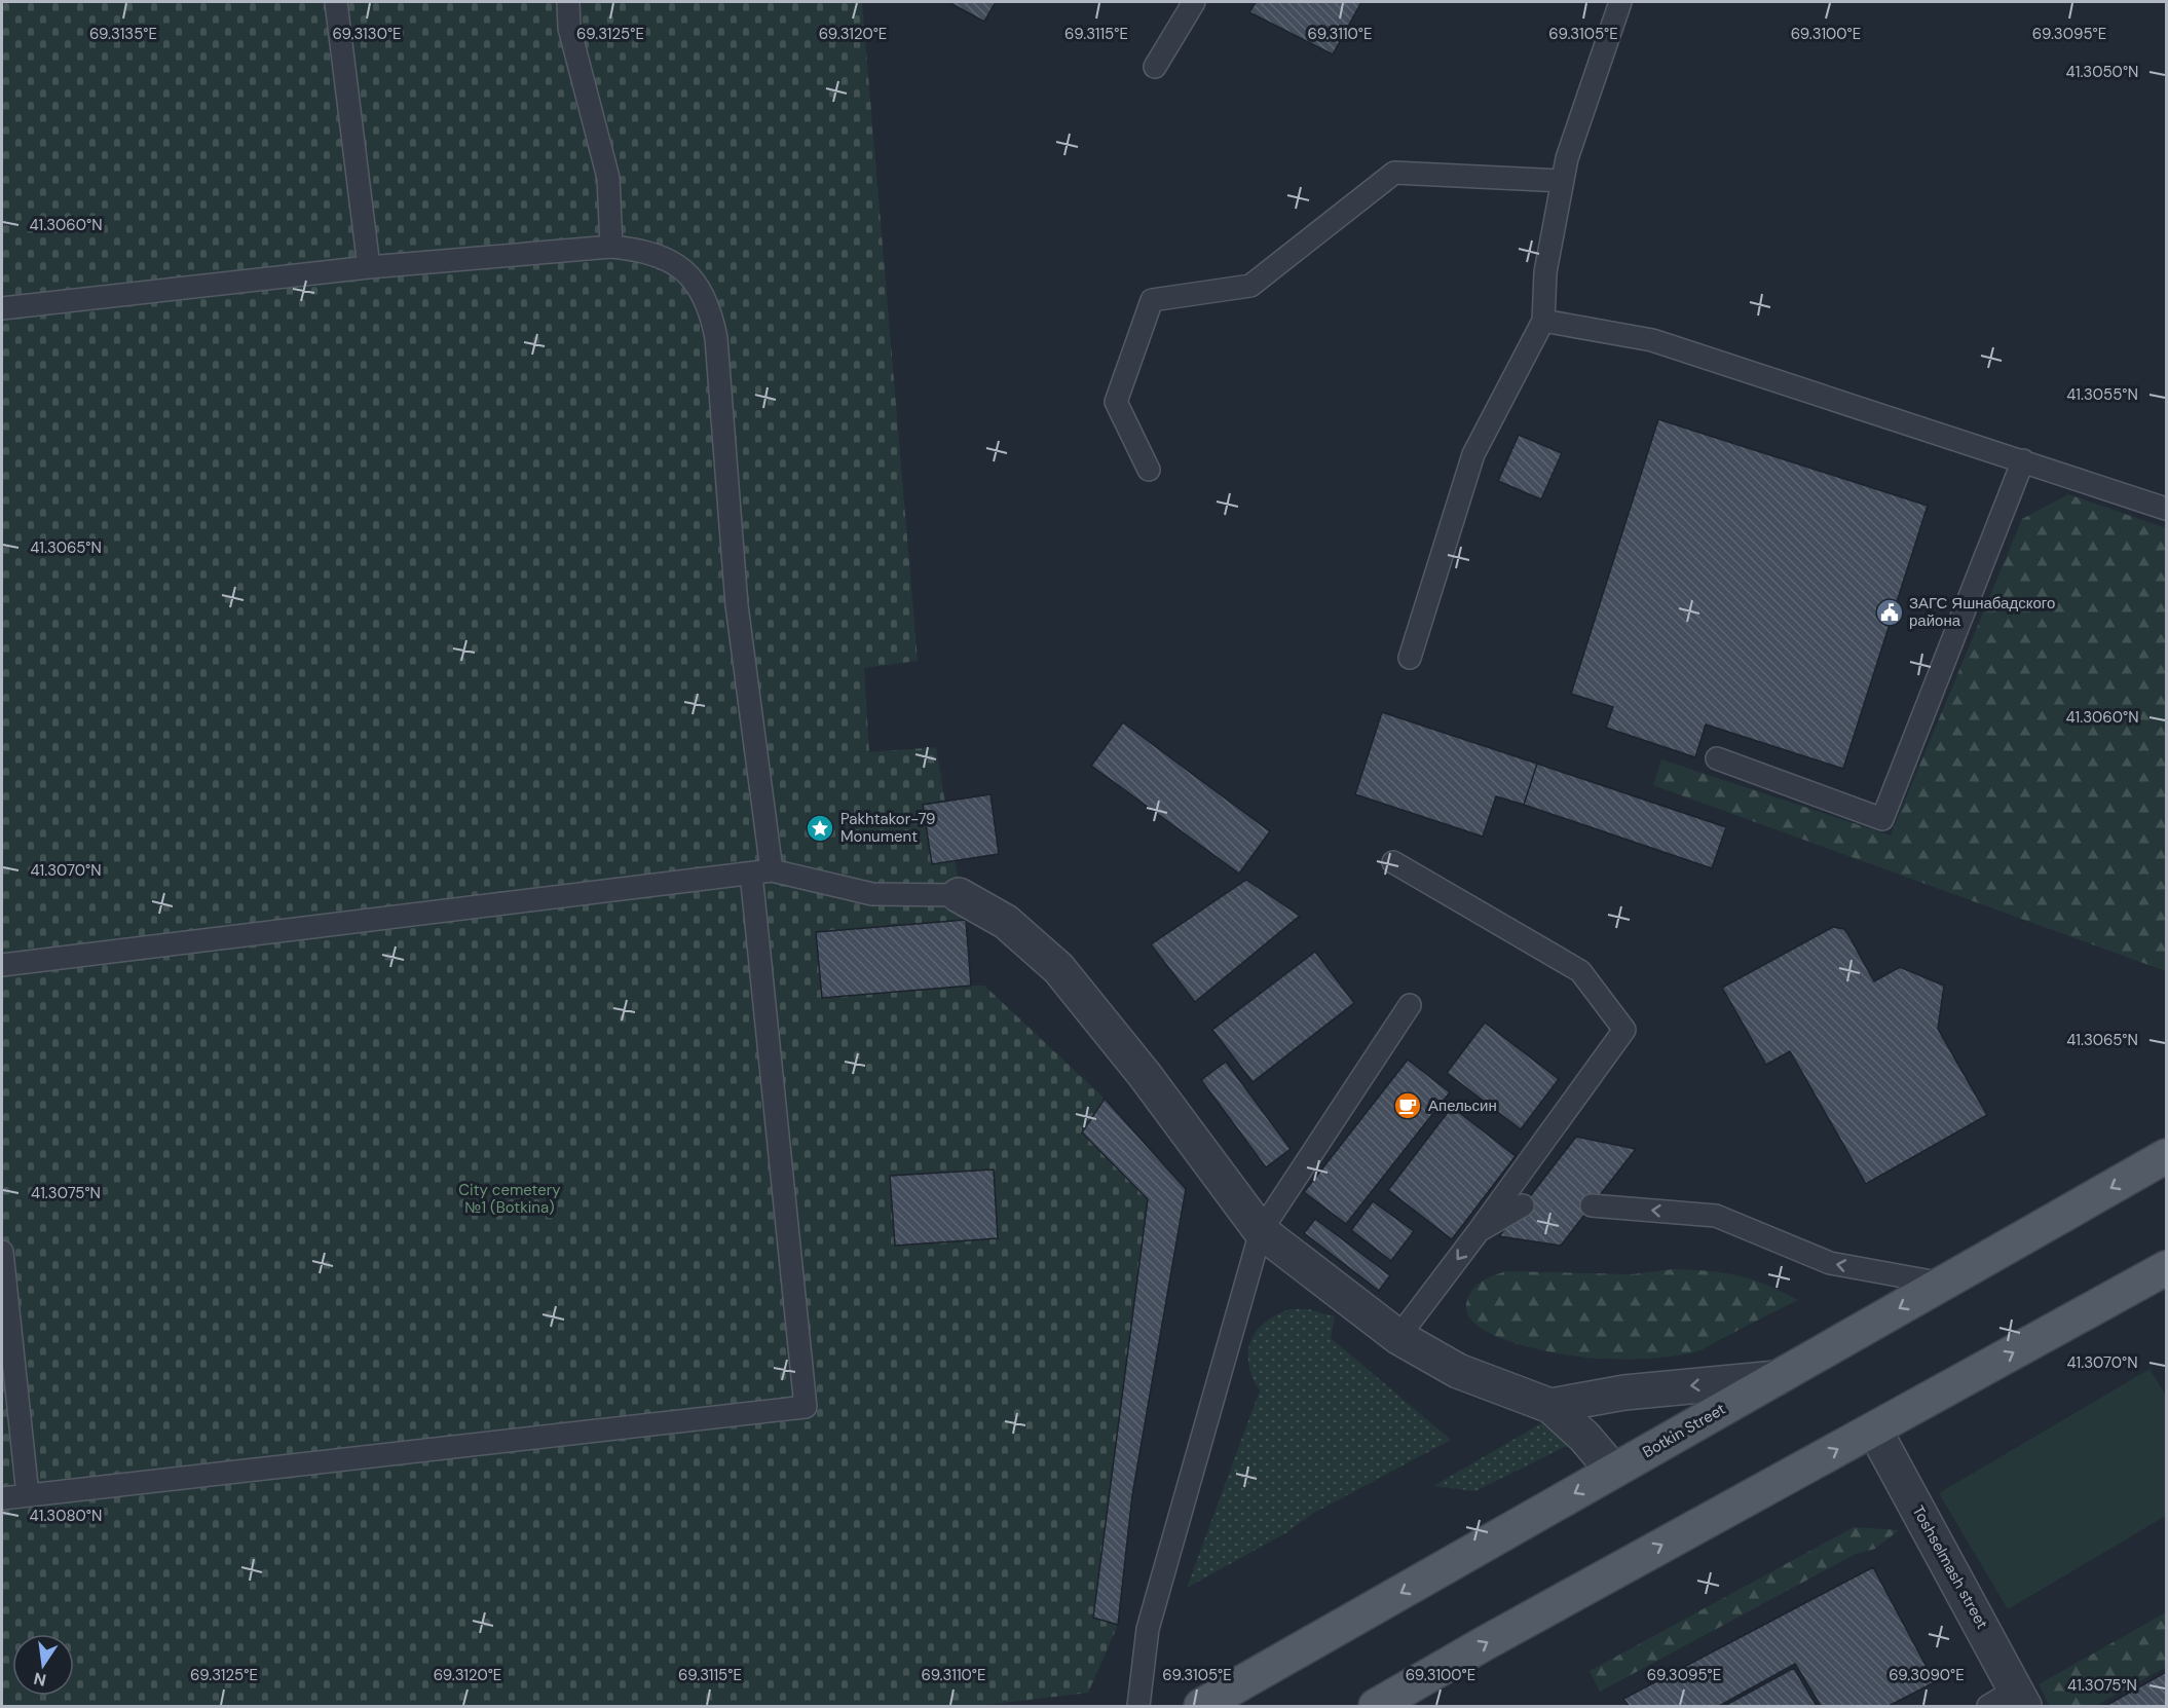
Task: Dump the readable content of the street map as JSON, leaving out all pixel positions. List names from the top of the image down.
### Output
{
  "streets": {
    "main road": ["Botkin Street"],
    "street": ["Toshselmash street"]
  },
  "parks": ["City cemetery №1 (Botkina)"],
  "places": {
    "public building": ["ЗАГС Яшнабадского района"],
    "place": ["Pakhtakor-79 Monument"],
    "cafe": ["Апельсин"]
  },
  "north": "bottom",
  "coordinates": [
    "69.3135°E",
    "69.3125°E",
    "69.3120°E",
    "69.3115°E",
    "69.3110°E",
    "69.3105°E",
    "69.3100°E",
    "69.3095°E",
    "69.3130°E",
    "41.3050°N",
    "41.3060°N",
    "41.3055°N",
    "41.3065°N",
    "41.3070°N",
    "41.3075°N",
    "41.3080°N",
    "69.3090°E"
  ]
}
